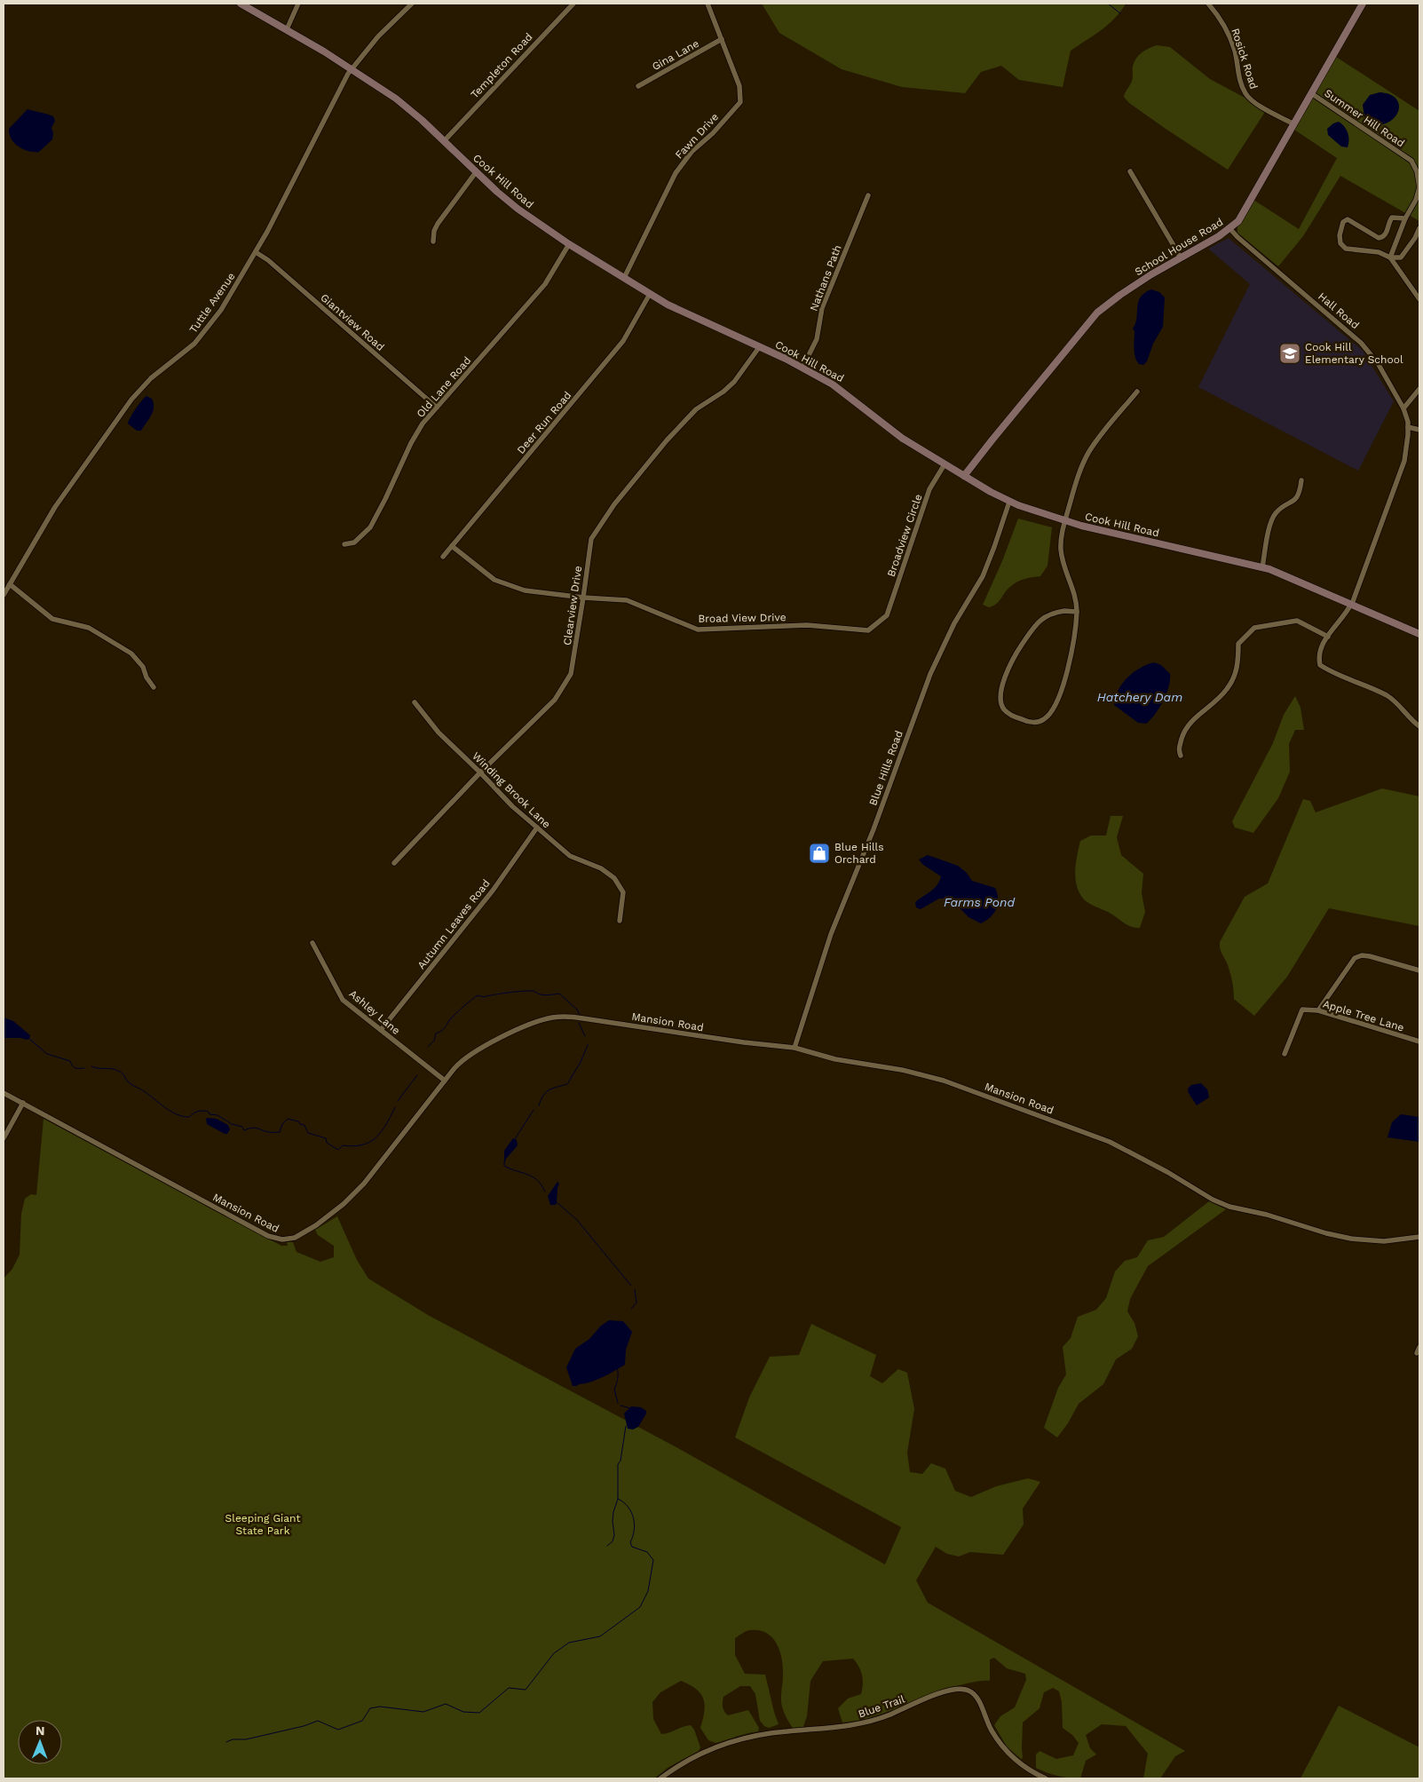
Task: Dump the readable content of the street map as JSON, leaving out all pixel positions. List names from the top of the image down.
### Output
{
  "streets": {
    "street": [
      "Gina Lane",
      "Rosick Road",
      "Templeton Road",
      "Summer Hill Road",
      "Fawn Drive",
      "Cook Hill Road",
      "School House Road",
      "Nathans Path",
      "Tuttle Avenue",
      "Hall Road",
      "Giantview Road",
      "Old Lane Road",
      "Deer Run Road",
      "Broadview Circle",
      "Clearview Drive",
      "Broad View Drive",
      "Blue Hills Road",
      "Winding Brook Lane",
      "Autumn Leaves Road",
      "Ashley Lane",
      "Apple Tree Lane",
      "Mansion Road",
      "Blue Trail"
    ]
  },
  "crossings": [
    ["Gina Lane", "Fawn Drive"],
    ["Rosick Road", "School House Road"],
    ["Templeton Road", "Cook Hill Road"],
    ["Summer Hill Road", "School House Road"],
    ["Fawn Drive", "Cook Hill Road"],
    ["Cook Hill Road", "School House Road"],
    ["Cook Hill Road", "Nathans Path"],
    ["Cook Hill Road", "Tuttle Avenue"],
    ["Cook Hill Road", "Hall Road"],
    ["Cook Hill Road", "Old Lane Road"],
    ["Cook Hill Road", "Deer Run Road"],
    ["Cook Hill Road", "Broadview Circle"],
    ["Cook Hill Road", "Clearview Drive"],
    ["Cook Hill Road", "Blue Hills Road"],
    ["School House Road", "Hall Road"],
    ["Tuttle Avenue", "Giantview Road"],
    ["Giantview Road", "Old Lane Road"],
    ["Deer Run Road", "Broad View Drive"],
    ["Broadview Circle", "Broad View Drive"],
    ["Clearview Drive", "Broad View Drive"],
    ["Clearview Drive", "Winding Brook Lane"],
    ["Blue Hills Road", "Mansion Road"],
    ["Winding Brook Lane", "Autumn Leaves Road"],
    ["Autumn Leaves Road", "Ashley Lane"],
    ["Ashley Lane", "Mansion Road"]
  ],
  "water": ["Hatchery Dam", "Farms Pond"],
  "parks": ["Sleeping Giant State Park"],
  "places": {
    "school or university": ["Cook Hill Elementary School"],
    "shop": ["Blue Hills Orchard"]
  },
  "north": "top"
}
